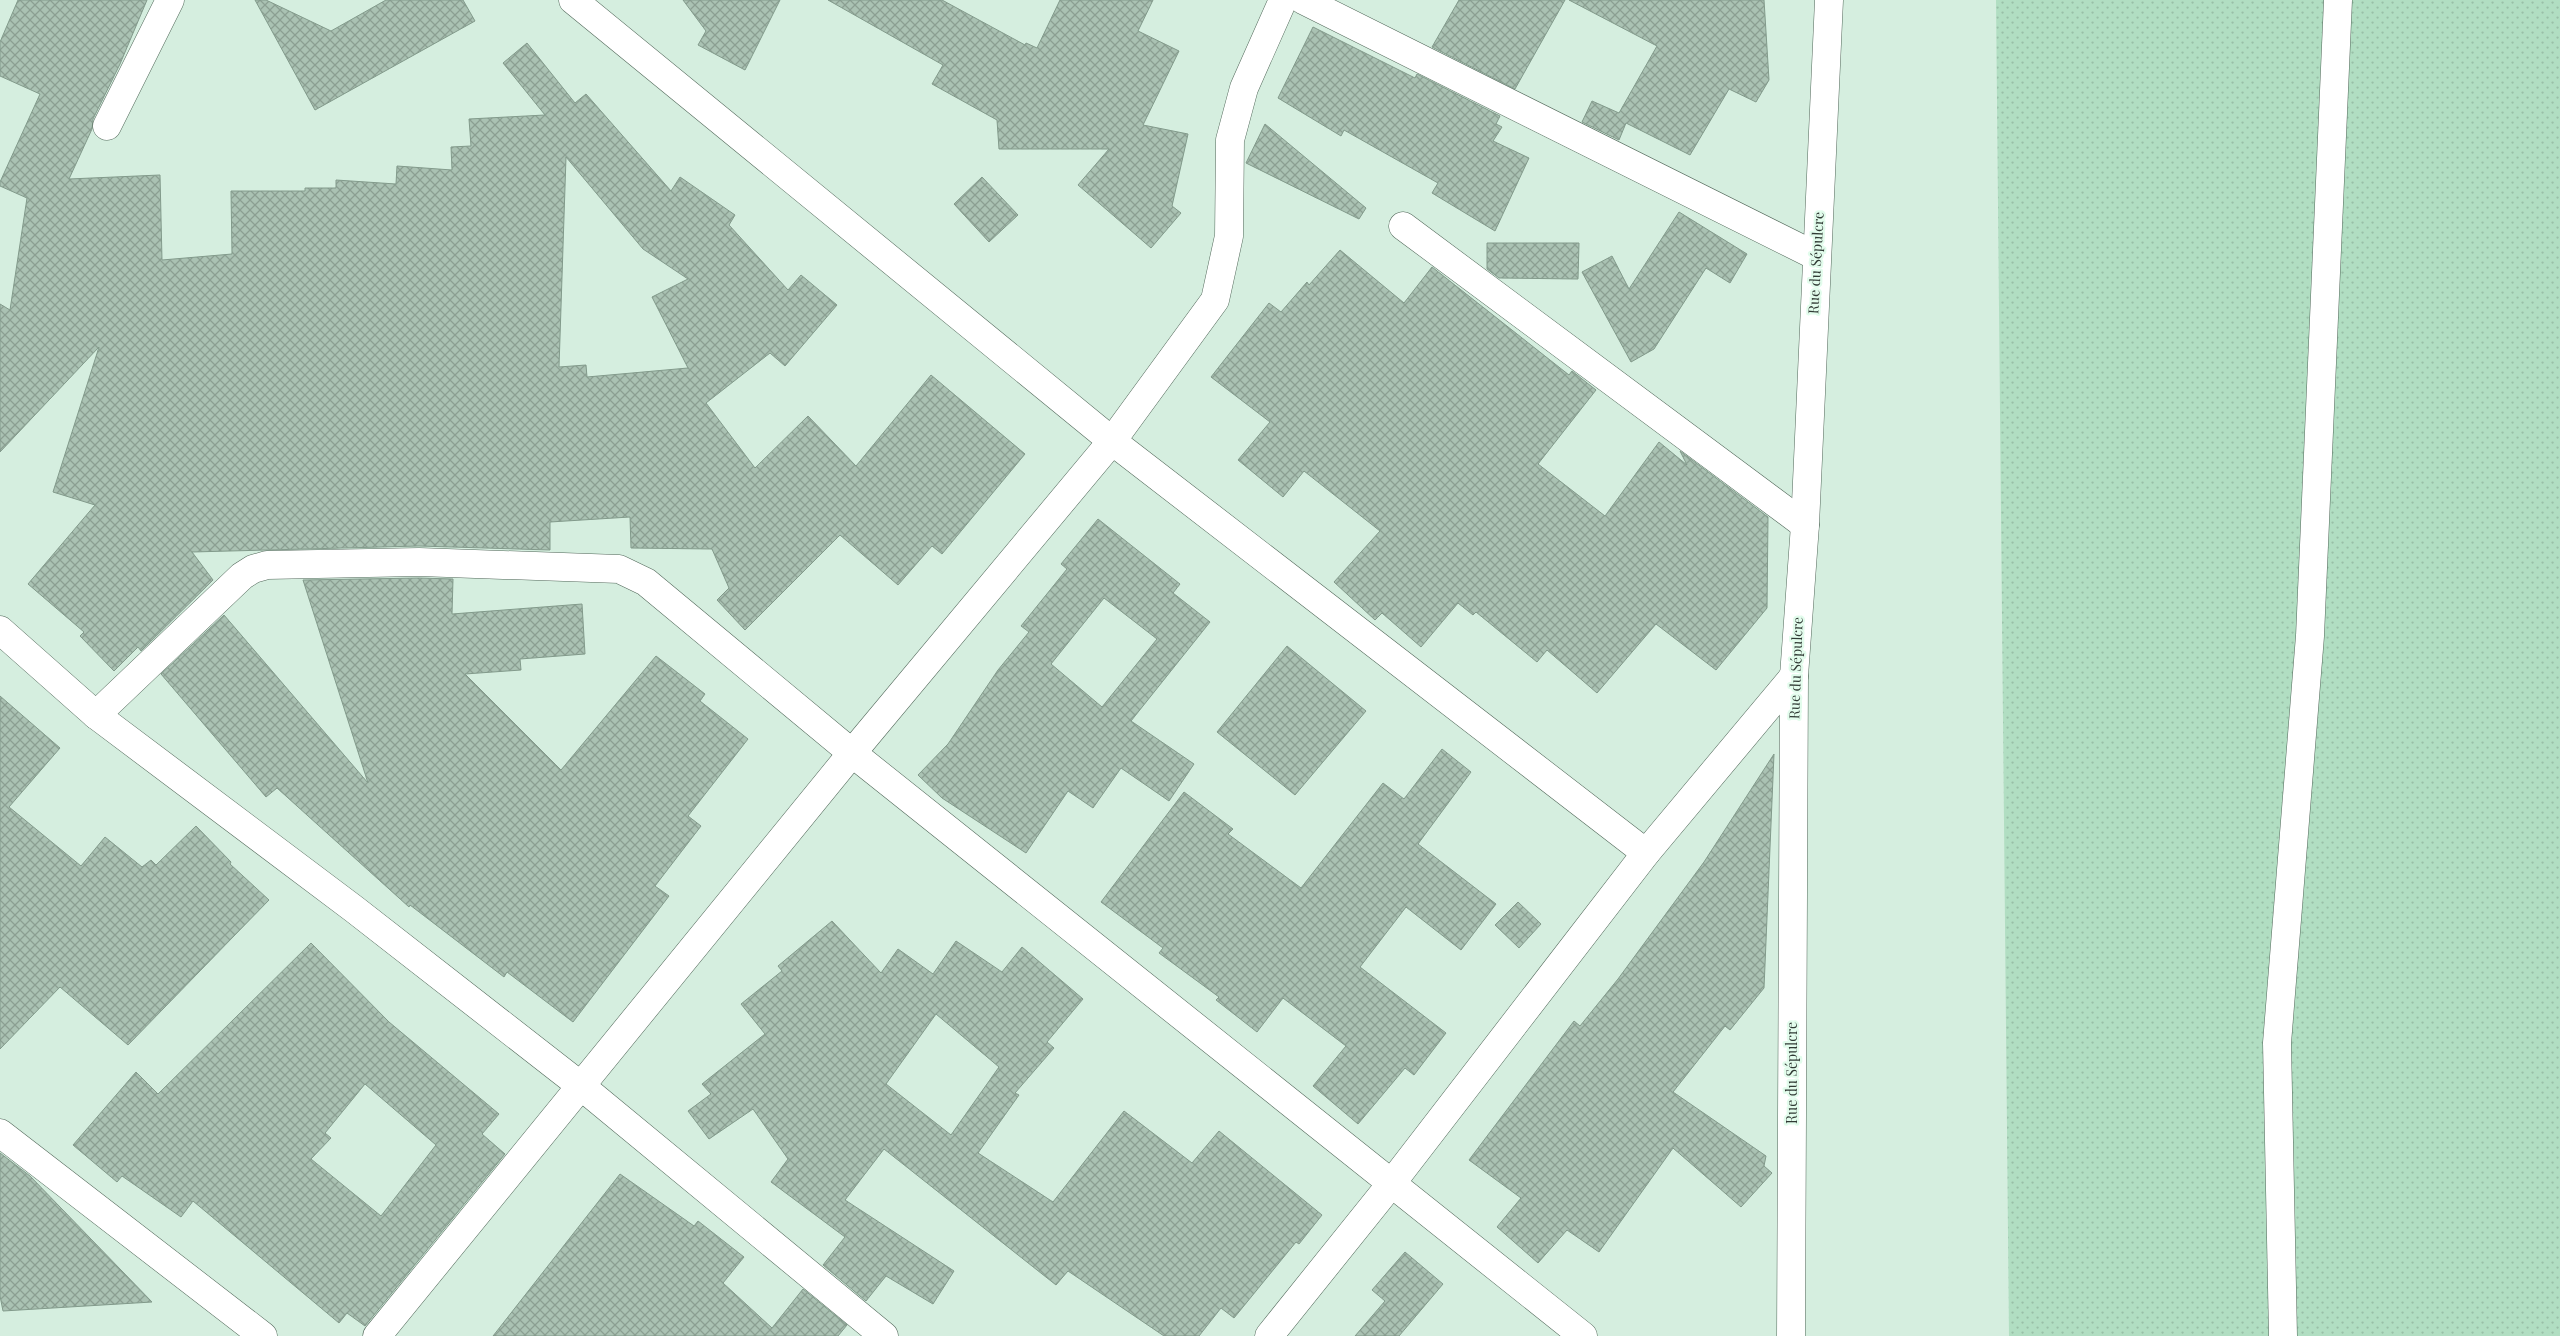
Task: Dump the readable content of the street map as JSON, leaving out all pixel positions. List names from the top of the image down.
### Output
{
  "streets": {
    "street": ["Rue du Sépulcre"]
  }
}
